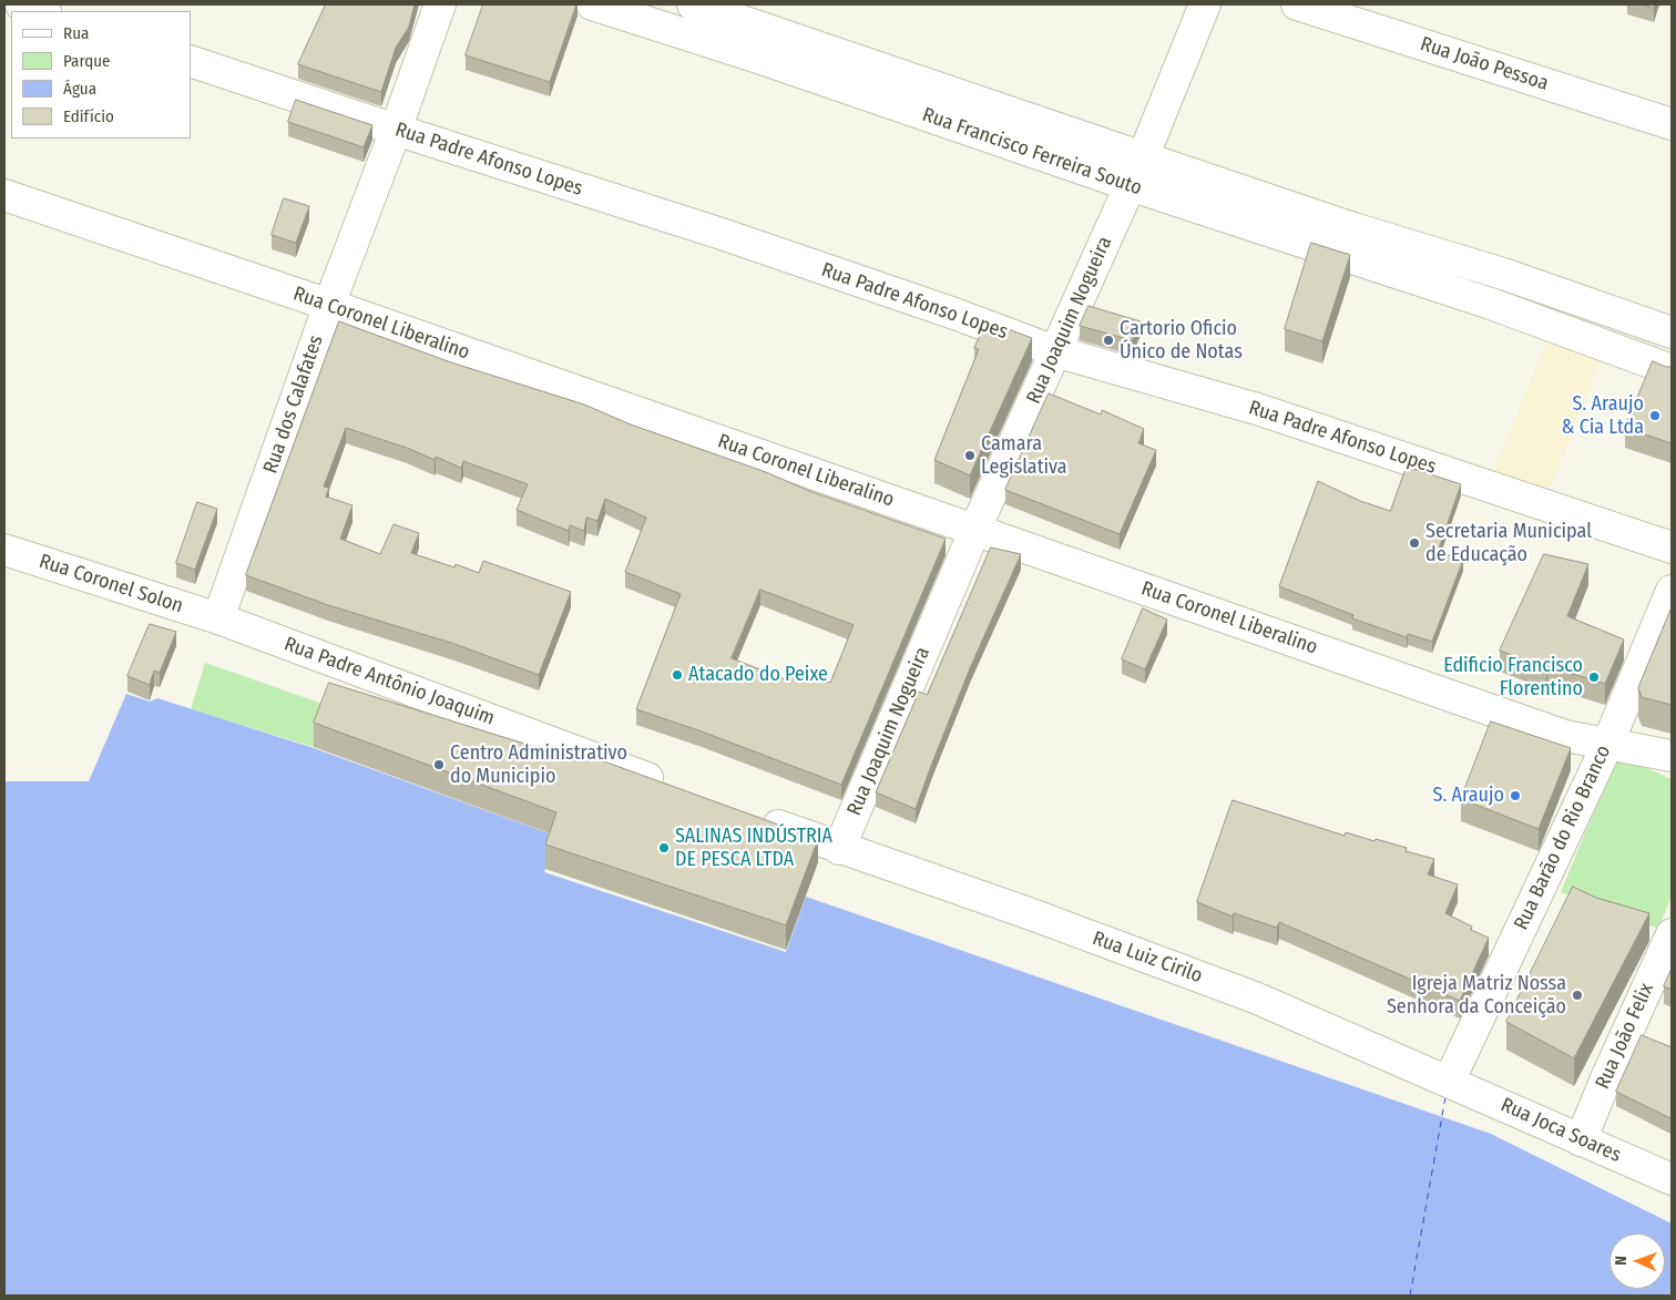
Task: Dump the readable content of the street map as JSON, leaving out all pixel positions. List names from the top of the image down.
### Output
{
  "streets": {
    "street": [
      "Rua João Pessoa",
      "Rua Francisco Ferreira Souto",
      "Rua Padre Afonso Lopes",
      "Rua Joaquim Nogueira",
      "Rua Coronel Liberalino",
      "Rua dos Calafates",
      "Rua Coronel Solon",
      "Rua Padre Antônio Joaquim",
      "Rua Barão do Rio Branco",
      "Rua Luiz Cirilo",
      "Rua João Felix",
      "Rua Joca Soares"
    ]
  },
  "crossings": [
    ["Rua Francisco Ferreira Souto", "Rua Joaquim Nogueira"],
    ["Rua Padre Afonso Lopes", "Rua Joaquim Nogueira"],
    ["Rua Padre Afonso Lopes", "Rua dos Calafates"],
    ["Rua Joaquim Nogueira", "Rua Coronel Liberalino"],
    ["Rua Joaquim Nogueira", "Rua Luiz Cirilo"],
    ["Rua Coronel Liberalino", "Rua dos Calafates"],
    ["Rua Coronel Liberalino", "Rua Barão do Rio Branco"],
    ["Rua dos Calafates", "Rua Coronel Solon"],
    ["Rua dos Calafates", "Rua Padre Antônio Joaquim"],
    ["Rua Coronel Solon", "Rua Padre Antônio Joaquim"],
    ["Rua Barão do Rio Branco", "Rua Luiz Cirilo"],
    ["Rua Barão do Rio Branco", "Rua Joca Soares"],
    ["Rua Luiz Cirilo", "Rua Joca Soares"],
    ["Rua João Felix", "Rua Joca Soares"]
  ],
  "places": [
    "Cartorio Oficio Único de Notas",
    "S. Araujo & Cia Ltda",
    "Camara Legislativa",
    "Secretaria Municipal de Educação",
    "Atacado do Peixe",
    "Edificio Francisco Florentino",
    "Centro Administrativo do Municipio",
    "S. Araujo",
    "SALINAS INDÚSTRIA DE PESCA LTDA",
    "Igreja Matriz Nossa Senhora da Conceição"
  ],
  "legend": [
    "Rua",
    "Parque",
    "Água",
    "Edifício"
  ],
  "north": "left"
}
